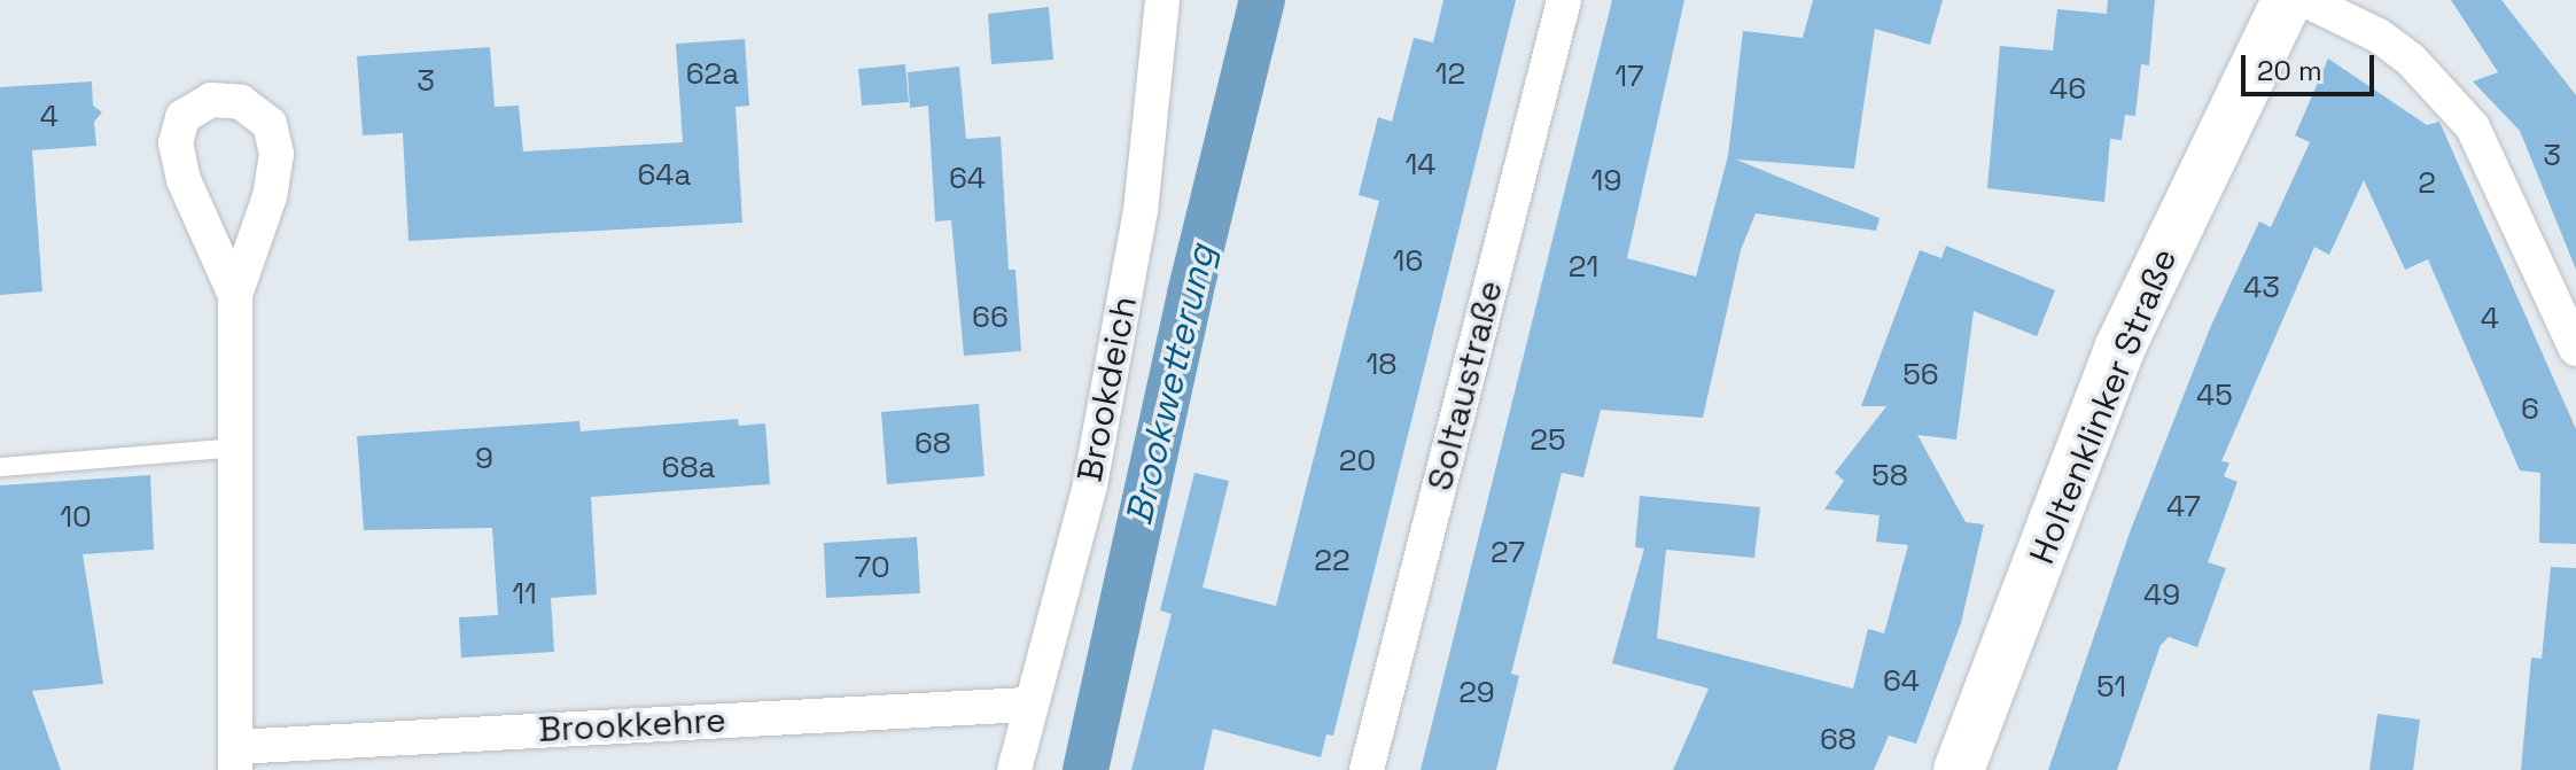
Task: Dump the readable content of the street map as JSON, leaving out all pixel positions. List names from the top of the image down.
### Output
{
  "streets": {
    "main road": ["Holtenklinker Straße"],
    "street": ["Soltaustraße", "Brookdeich", "Brookkehre"]
  },
  "crossings": [
    ["Brookdeich", "Brookkehre"]
  ],
  "water": ["Brookwetterung"],
  "house_numbers": [
    "62a",
    "12",
    "17",
    "3",
    "46",
    "4",
    "3",
    "14",
    "64a",
    "64",
    "19",
    "2",
    "16",
    "21",
    "43",
    "66",
    "4",
    "18",
    "56",
    "45",
    "6",
    "25",
    "68",
    "9",
    "20",
    "68a",
    "58",
    "47",
    "10",
    "27",
    "22",
    "70",
    "11",
    "49",
    "64",
    "51",
    "29",
    "68"
  ],
  "scale_bar": "20 m"
}
